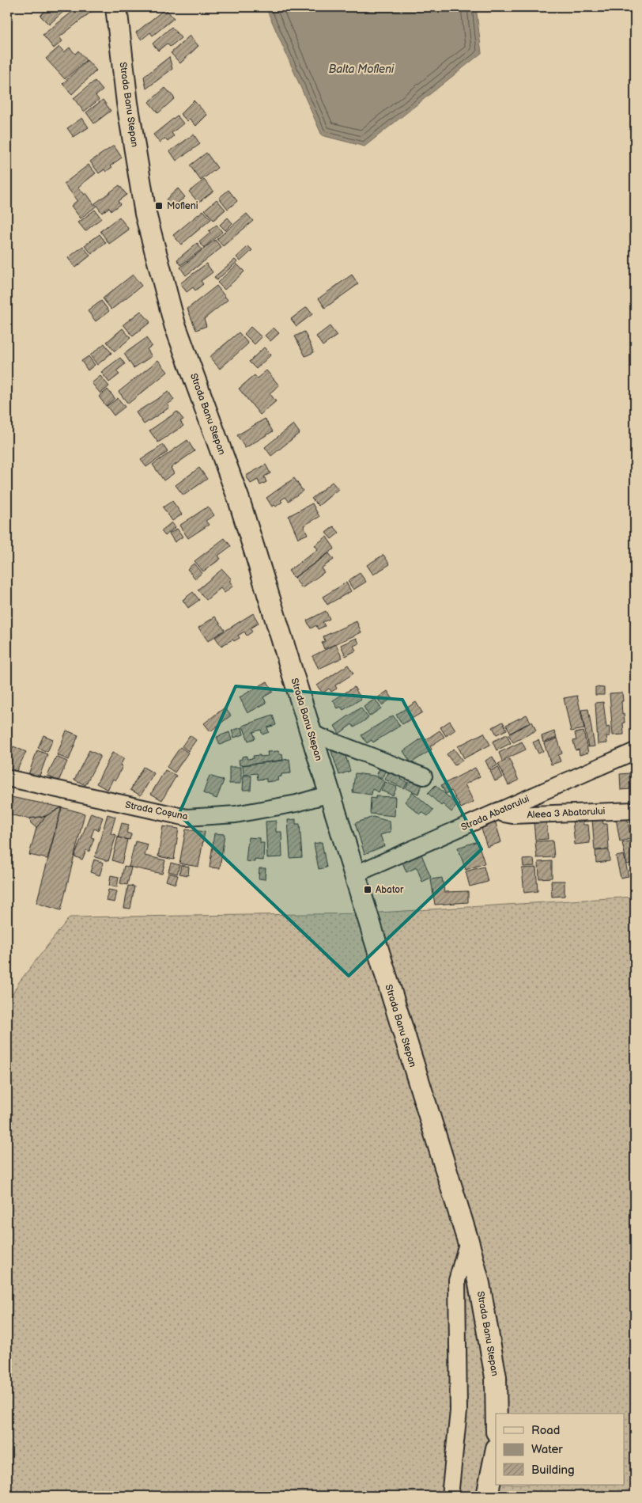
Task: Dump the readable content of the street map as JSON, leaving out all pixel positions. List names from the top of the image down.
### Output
{
  "streets": {
    "main road": ["Strada Banu Stepan"],
    "street": ["Strada Coșuna", "Strada Abatorului", "Aleea 3 Abatorului"]
  },
  "crossings": [
    ["Strada Banu Stepan", "Strada Coșuna"],
    ["Strada Banu Stepan", "Strada Abatorului"],
    ["Strada Abatorului", "Aleea 3 Abatorului"]
  ],
  "water": ["Balta Mofleni"],
  "places": {
    "transit": ["Mofleni", "Abator"]
  },
  "legend": ["Road", "Water", "Building"]
}
